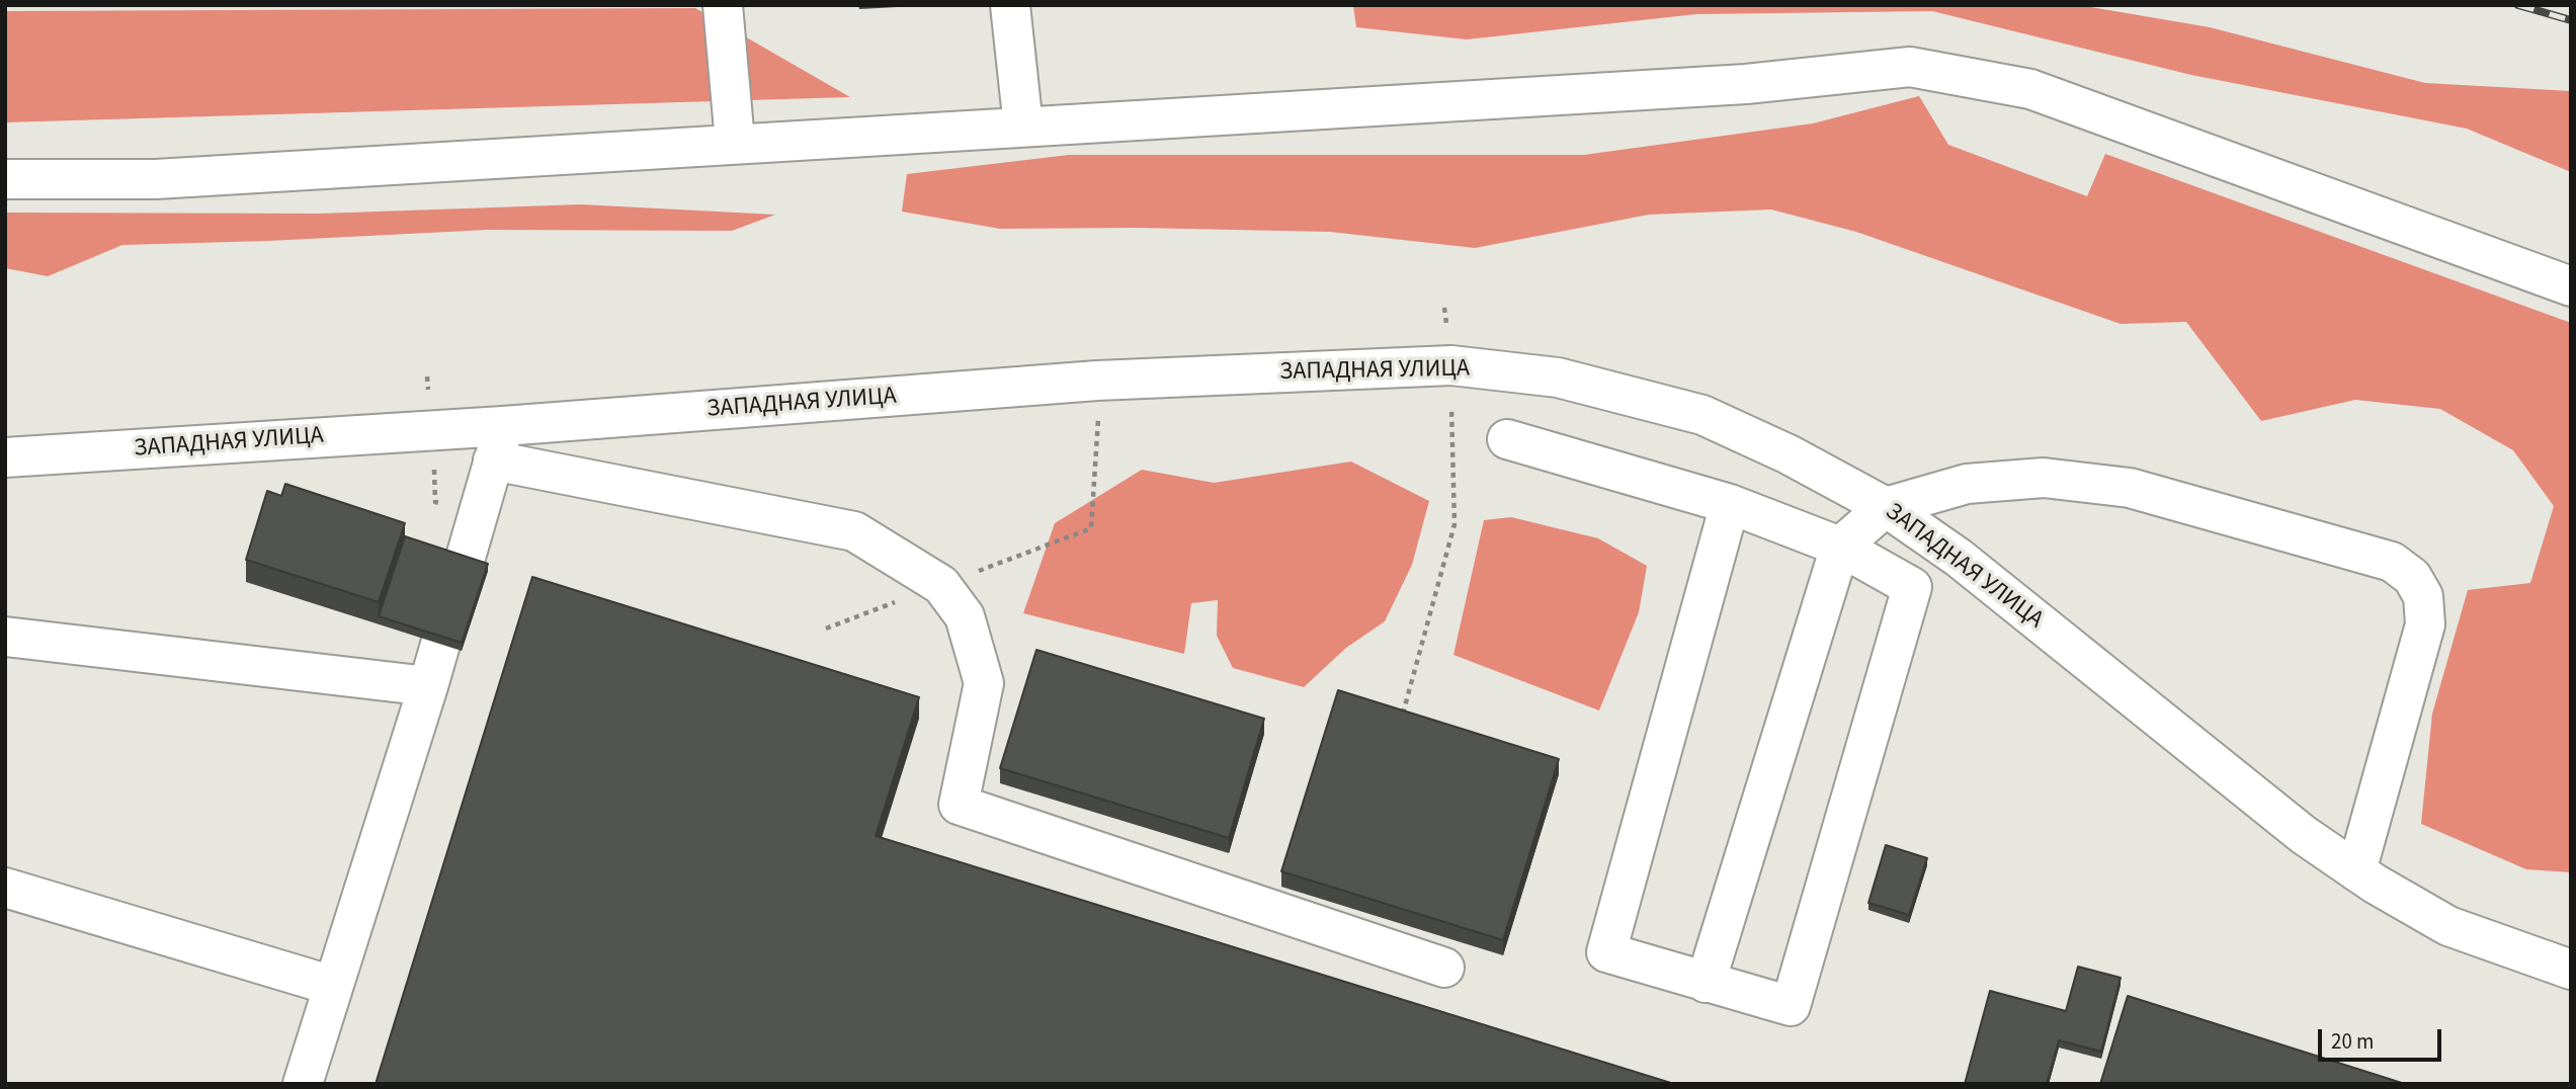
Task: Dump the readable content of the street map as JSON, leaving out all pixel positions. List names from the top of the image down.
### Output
{
  "streets": {
    "street": ["ЗАПАДНАЯ УЛИЦА"]
  },
  "scale_bar": "20 m"
}
